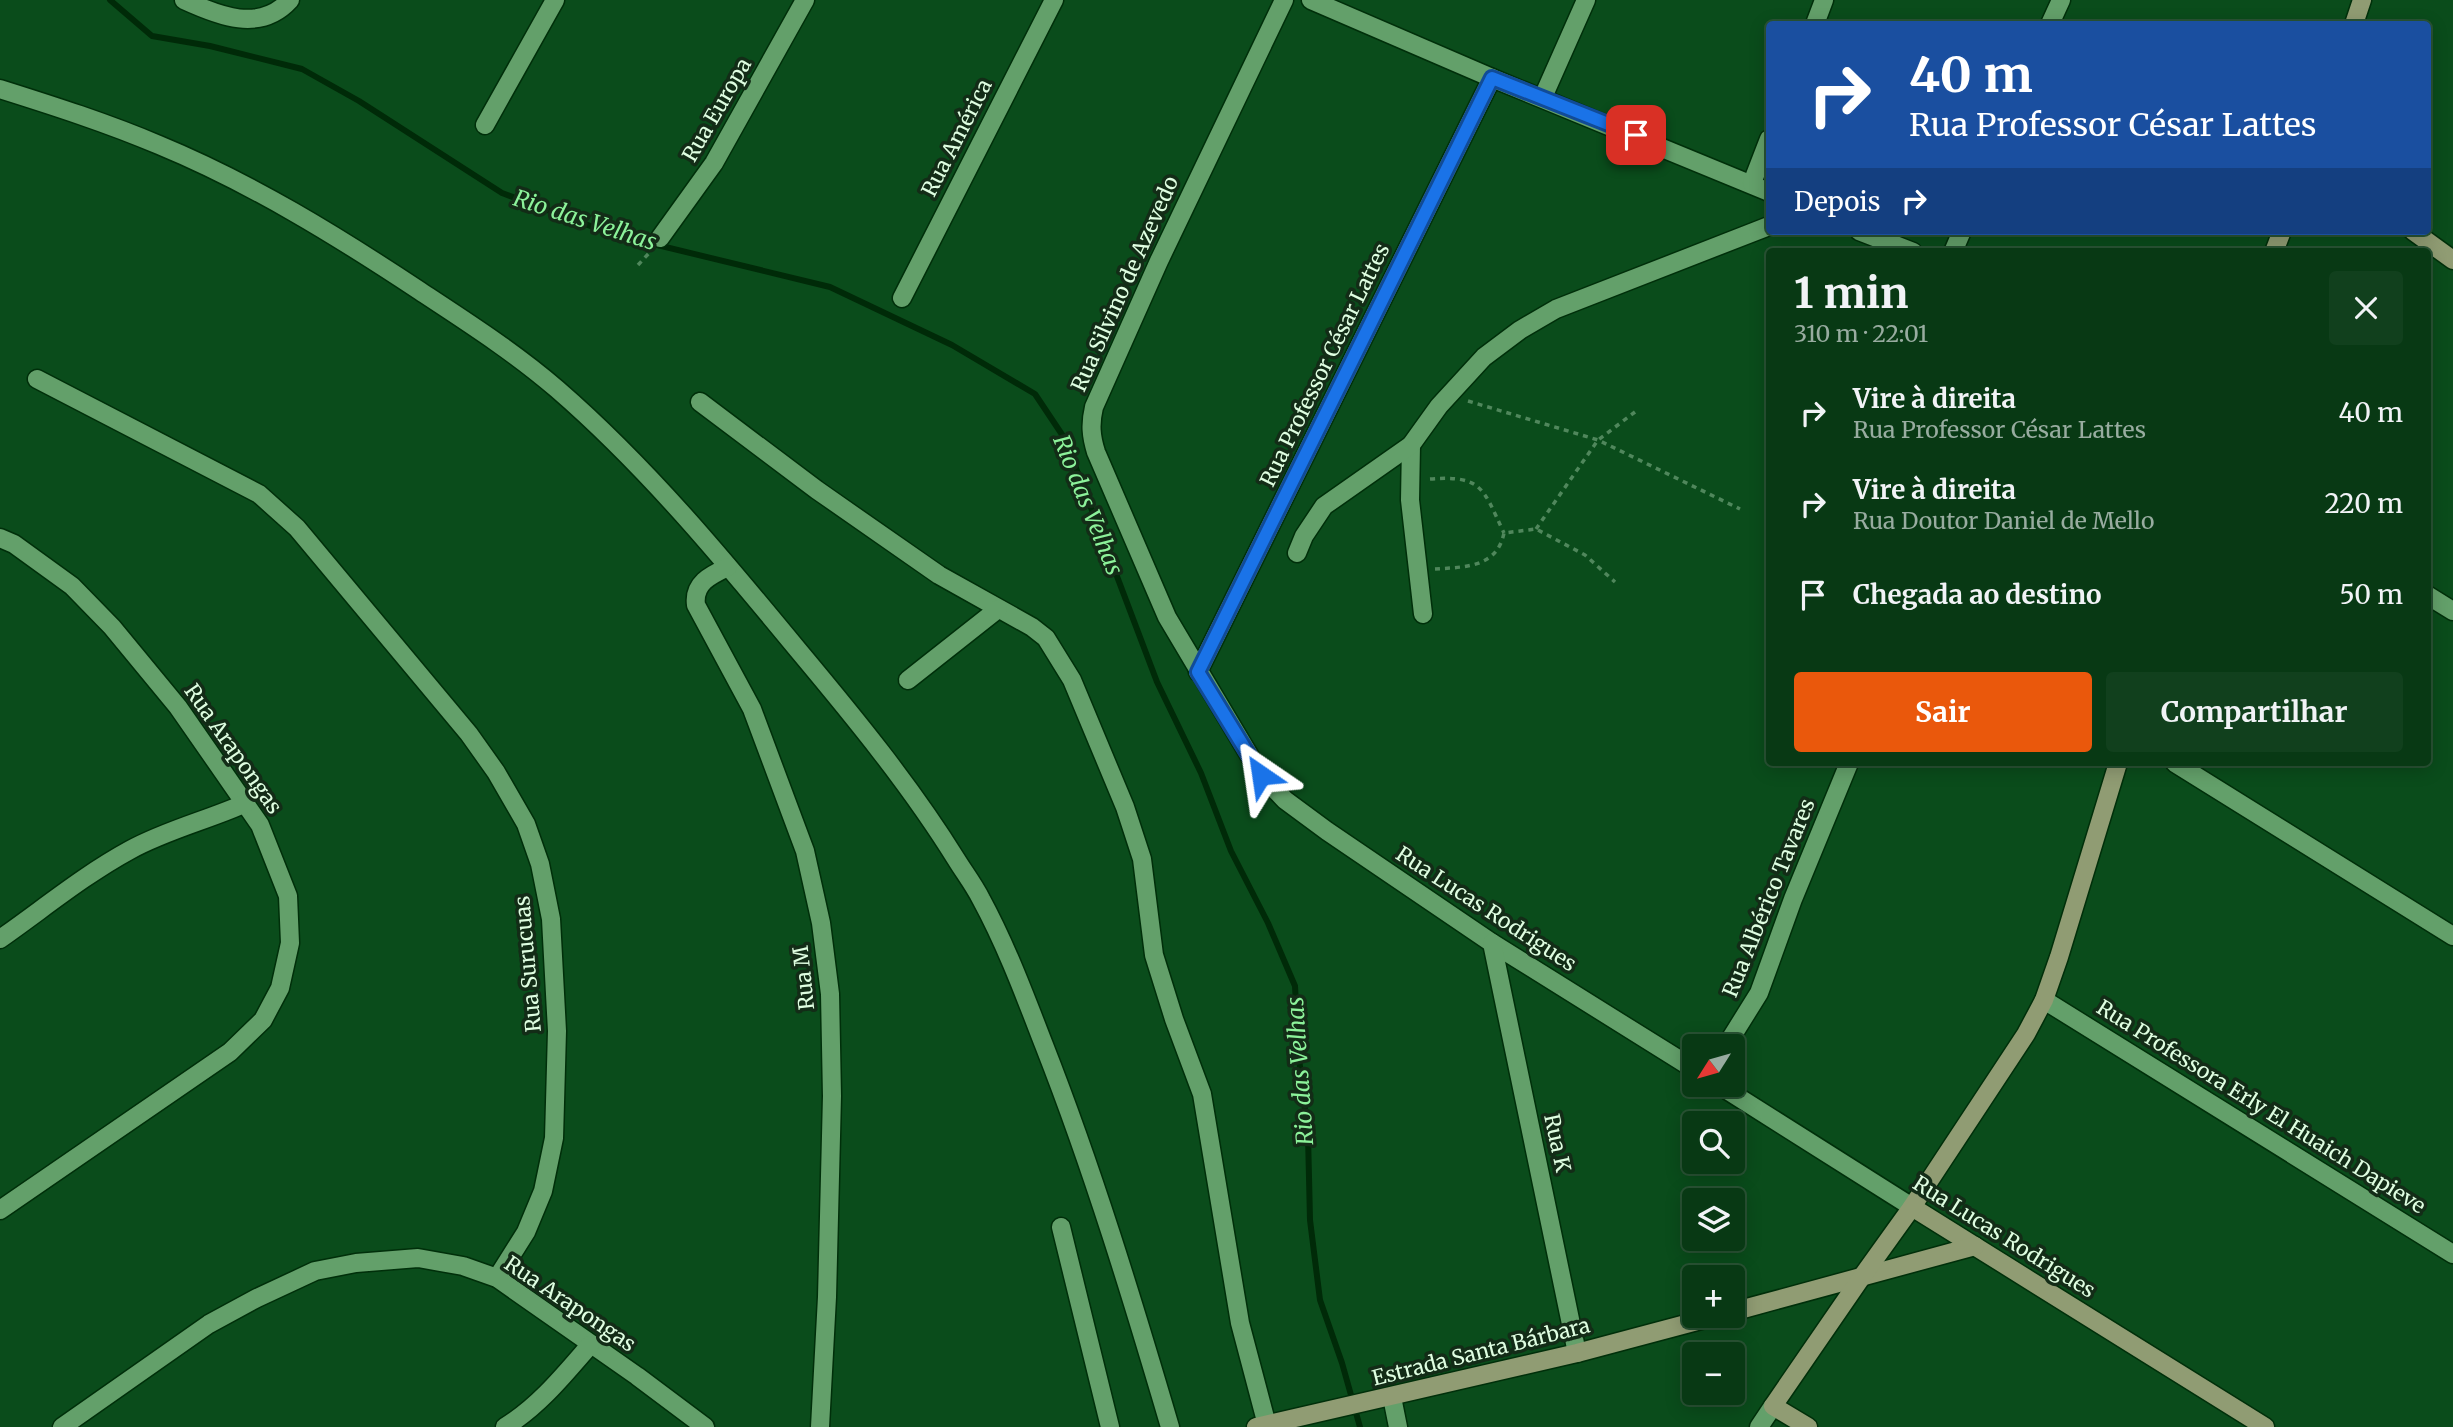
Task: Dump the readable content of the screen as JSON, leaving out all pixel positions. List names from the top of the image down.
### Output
{
  "streets": {
    "street": [
      "Rua Europa",
      "Rua América",
      "Rua Silvino de Azevedo",
      "Rua Professor César Lattes",
      "Rua Arapongas",
      "Rua Albérico Tavares",
      "Rua Lucas Rodrigues",
      "Rua Surucuas",
      "Rua M",
      "Rua Professora Erly El Huaich Dapieve",
      "Rua K",
      "Estrada Santa Bárbara"
    ]
  },
  "crossings": [
    ["Rua Silvino de Azevedo", "Rua Professor César Lattes"],
    ["Rua Silvino de Azevedo", "Rua Lucas Rodrigues"],
    ["Rua Arapongas", "Rua Surucuas"],
    ["Rua Lucas Rodrigues", "Rua K"],
    ["Rua K", "Estrada Santa Bárbara"]
  ],
  "water": ["Rio das Velhas"],
  "north": "bottom left",
  "page": {
    "turn": ["40 m", "Rua Professor César Lattes"],
    "then": "Depois",
    "heading": ["1 min", "310 m · 22:01"],
    "list": [
      {
        "name": "Vire à direita",
        "note": "Rua Professor César Lattes",
        "value": "40 m"
      },
      {
        "name": "Vire à direita",
        "note": "Rua Doutor Daniel de Mello",
        "value": "220 m"
      },
      {
        "name": "Chegada ao destino",
        "value": "50 m"
      }
    ],
    "buttons": ["Sair", "Compartilhar"],
    "map_buttons": ["+", "−"]
  }
}
